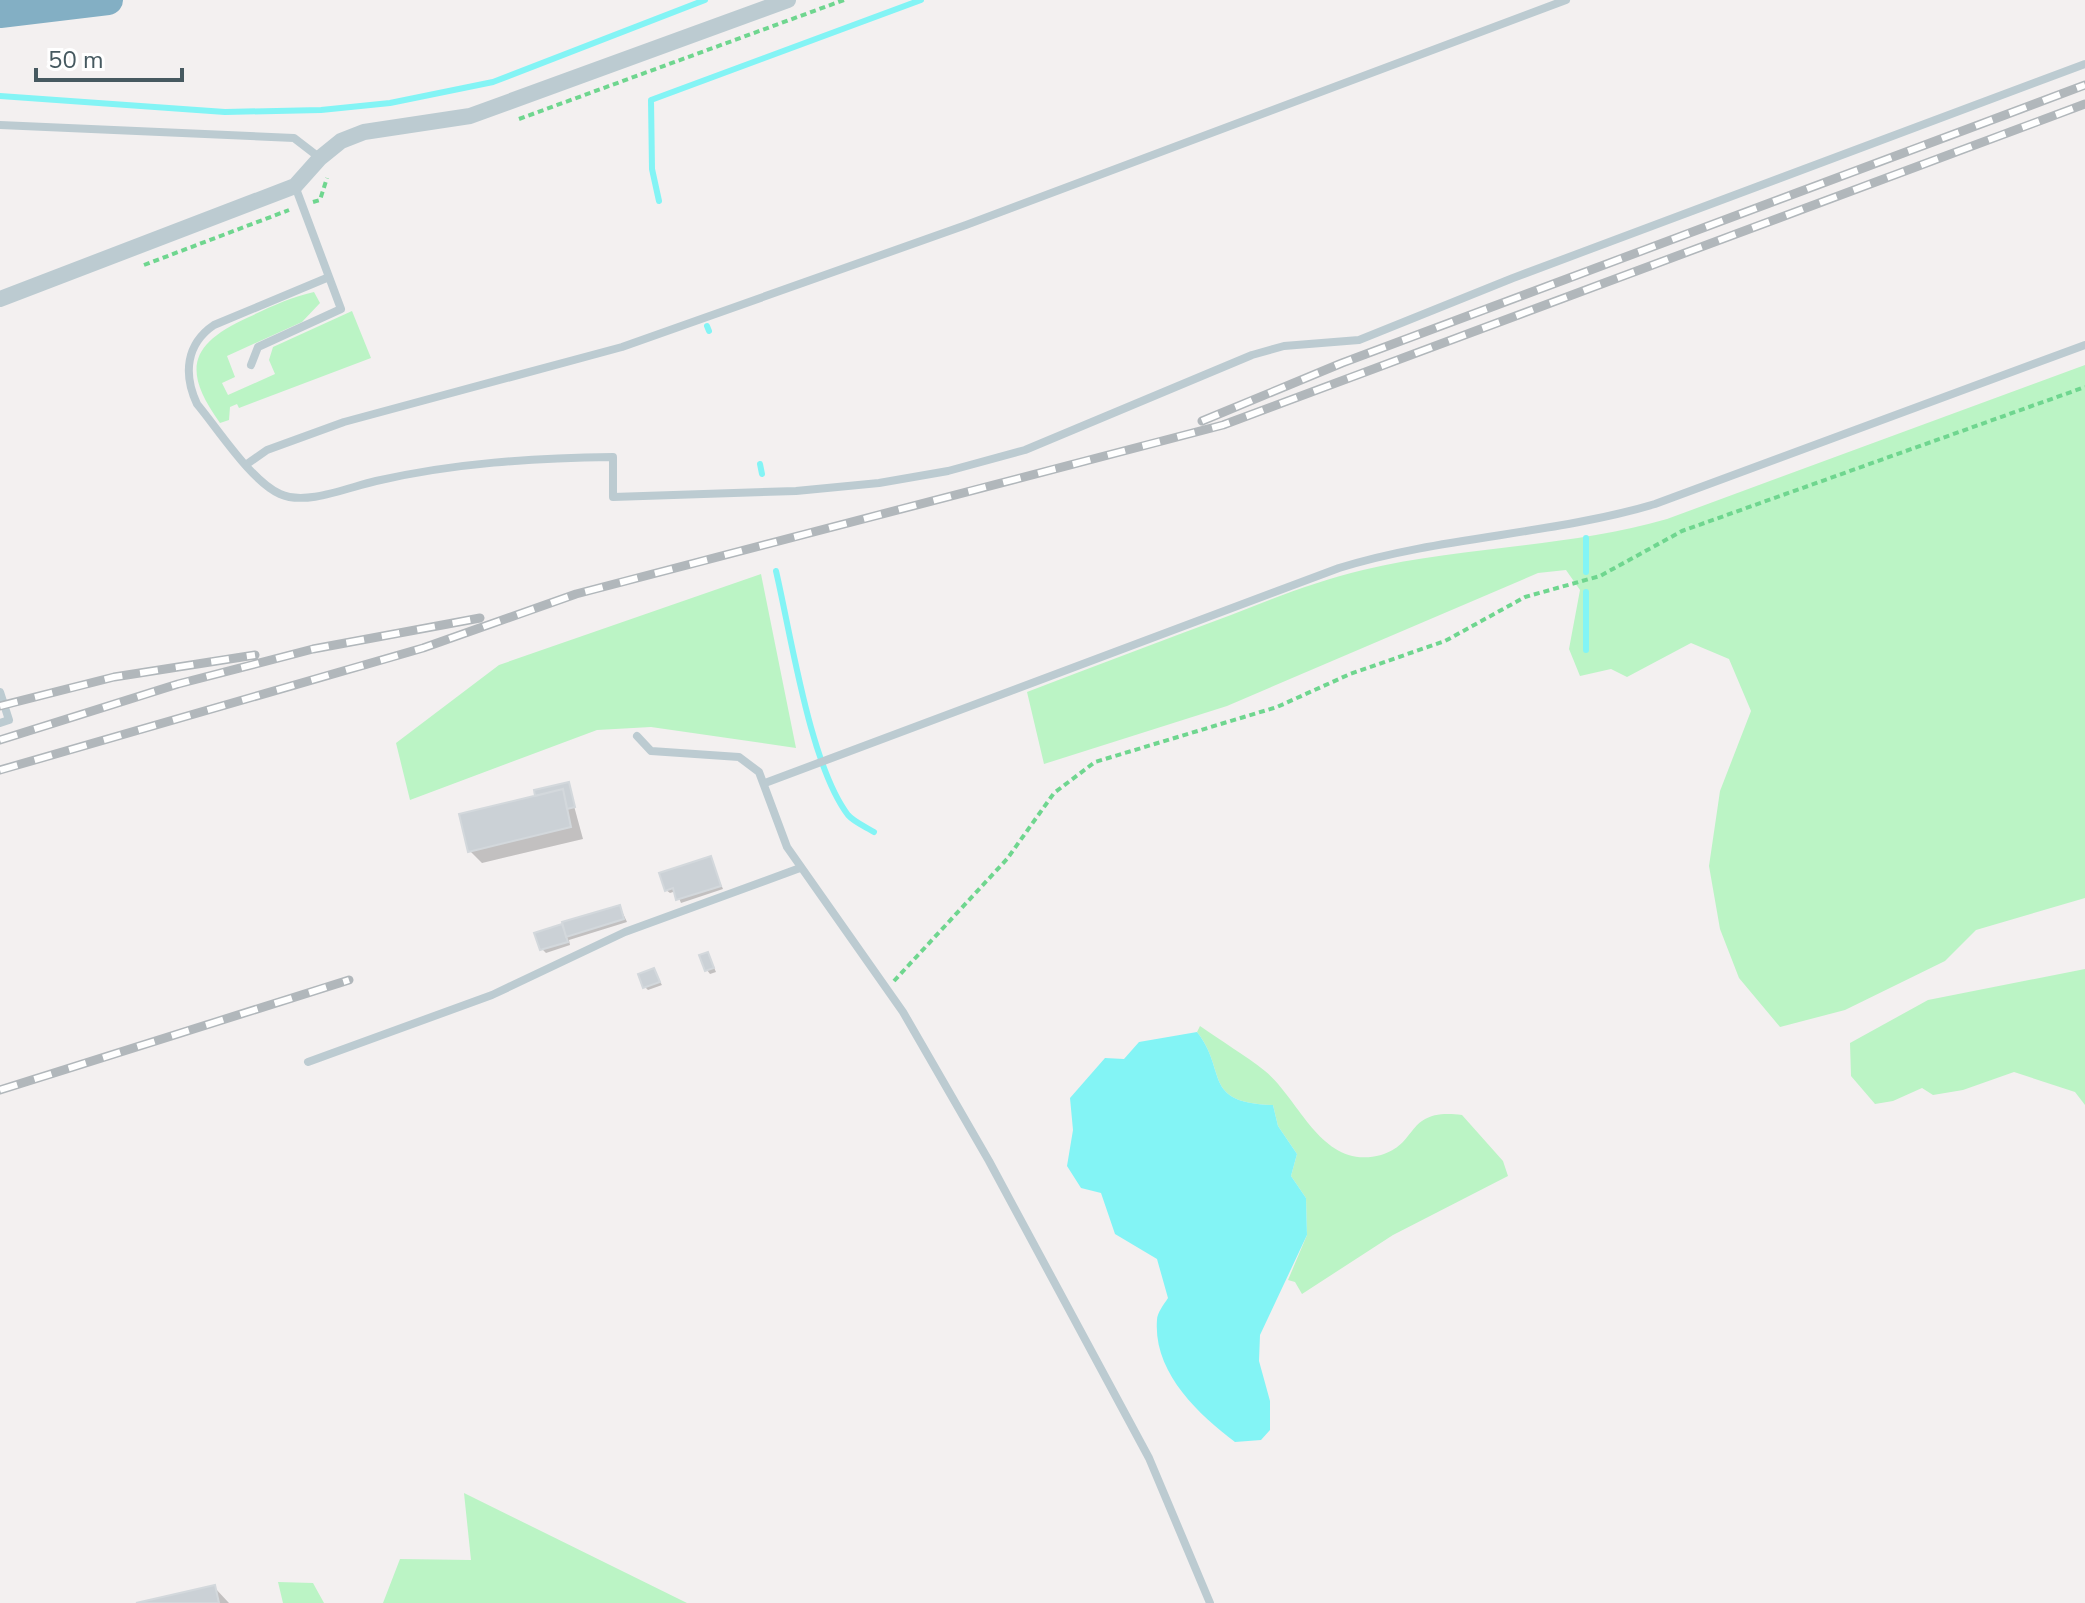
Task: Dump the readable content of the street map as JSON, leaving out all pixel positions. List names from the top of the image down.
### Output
{
  "scale_bar": "50 m"
}
